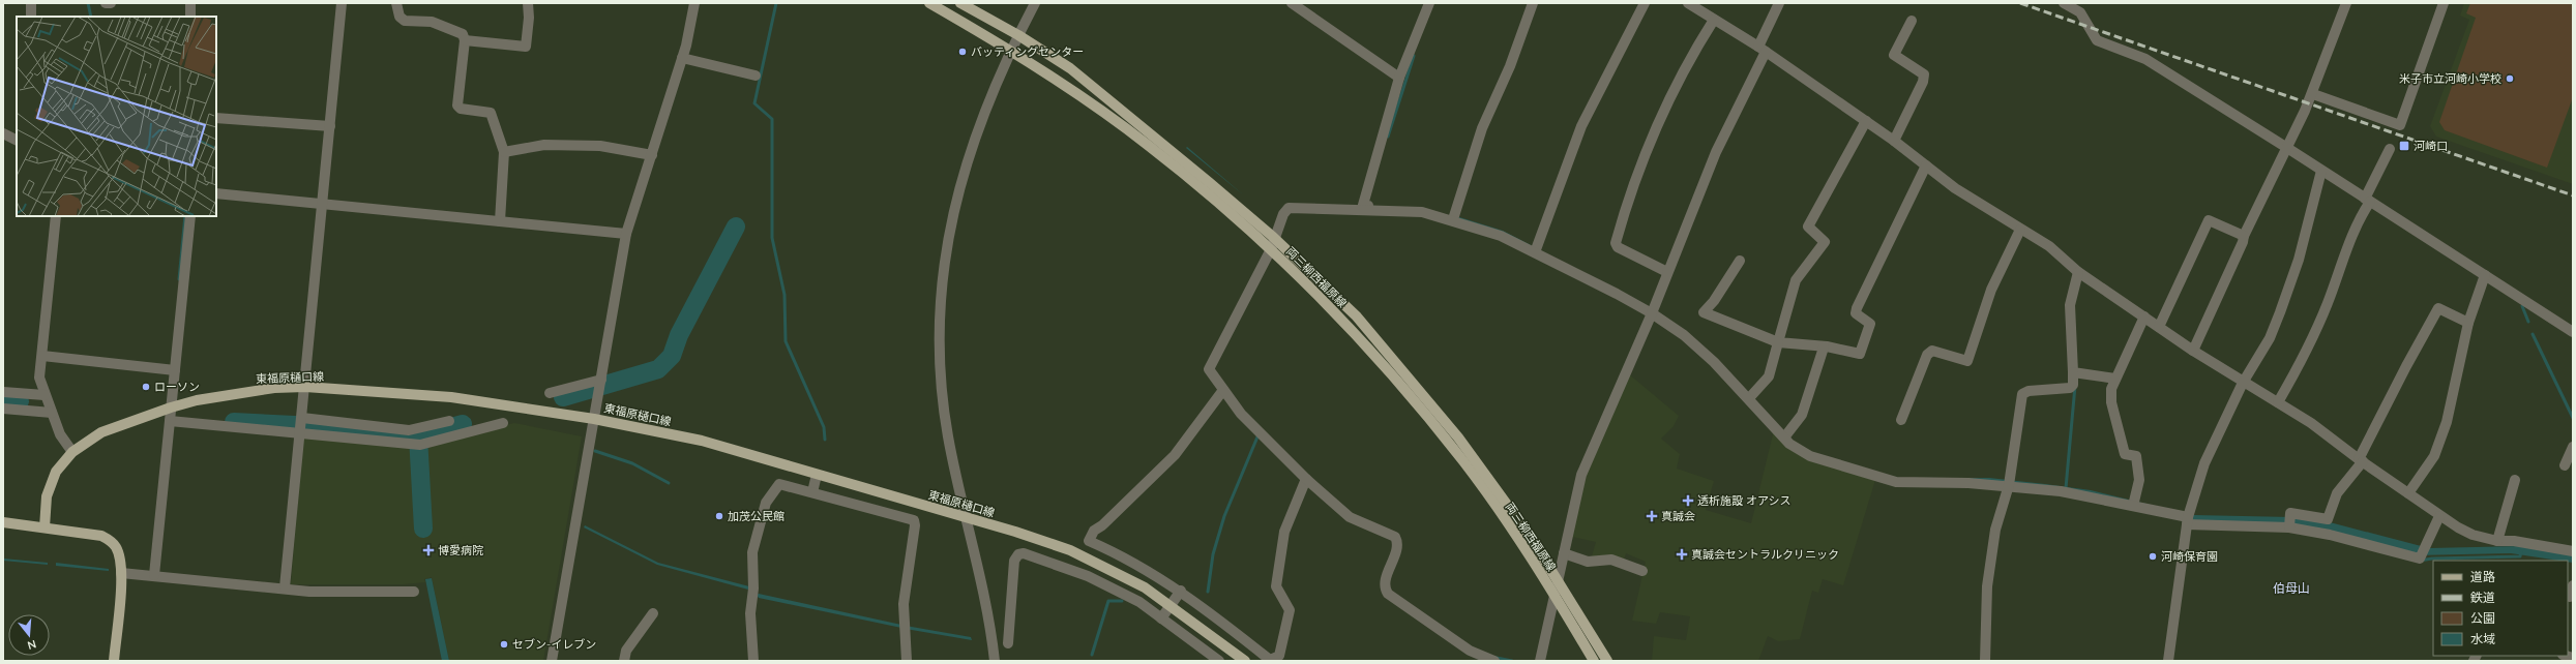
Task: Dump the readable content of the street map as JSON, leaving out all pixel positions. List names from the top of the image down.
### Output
{
  "streets": {
    "main road": ["両三柳西福原線", "東福原樋口線"]
  },
  "districts": ["伯母山"],
  "places": {
    "other": [
      "バッティングセンター",
      "米子市立河崎小学校",
      "ローソン",
      "加茂公民館",
      "河崎保育園",
      "セブン-イレブン"
    ],
    "transit": ["河崎口"],
    "health": [
      "透析施設 オアシス",
      "真誠会",
      "博愛病院",
      "真誠会セントラルクリニック"
    ]
  },
  "legend": [
    "道路",
    "鉄道",
    "公園",
    "水域"
  ],
  "north": "bottom"
}
